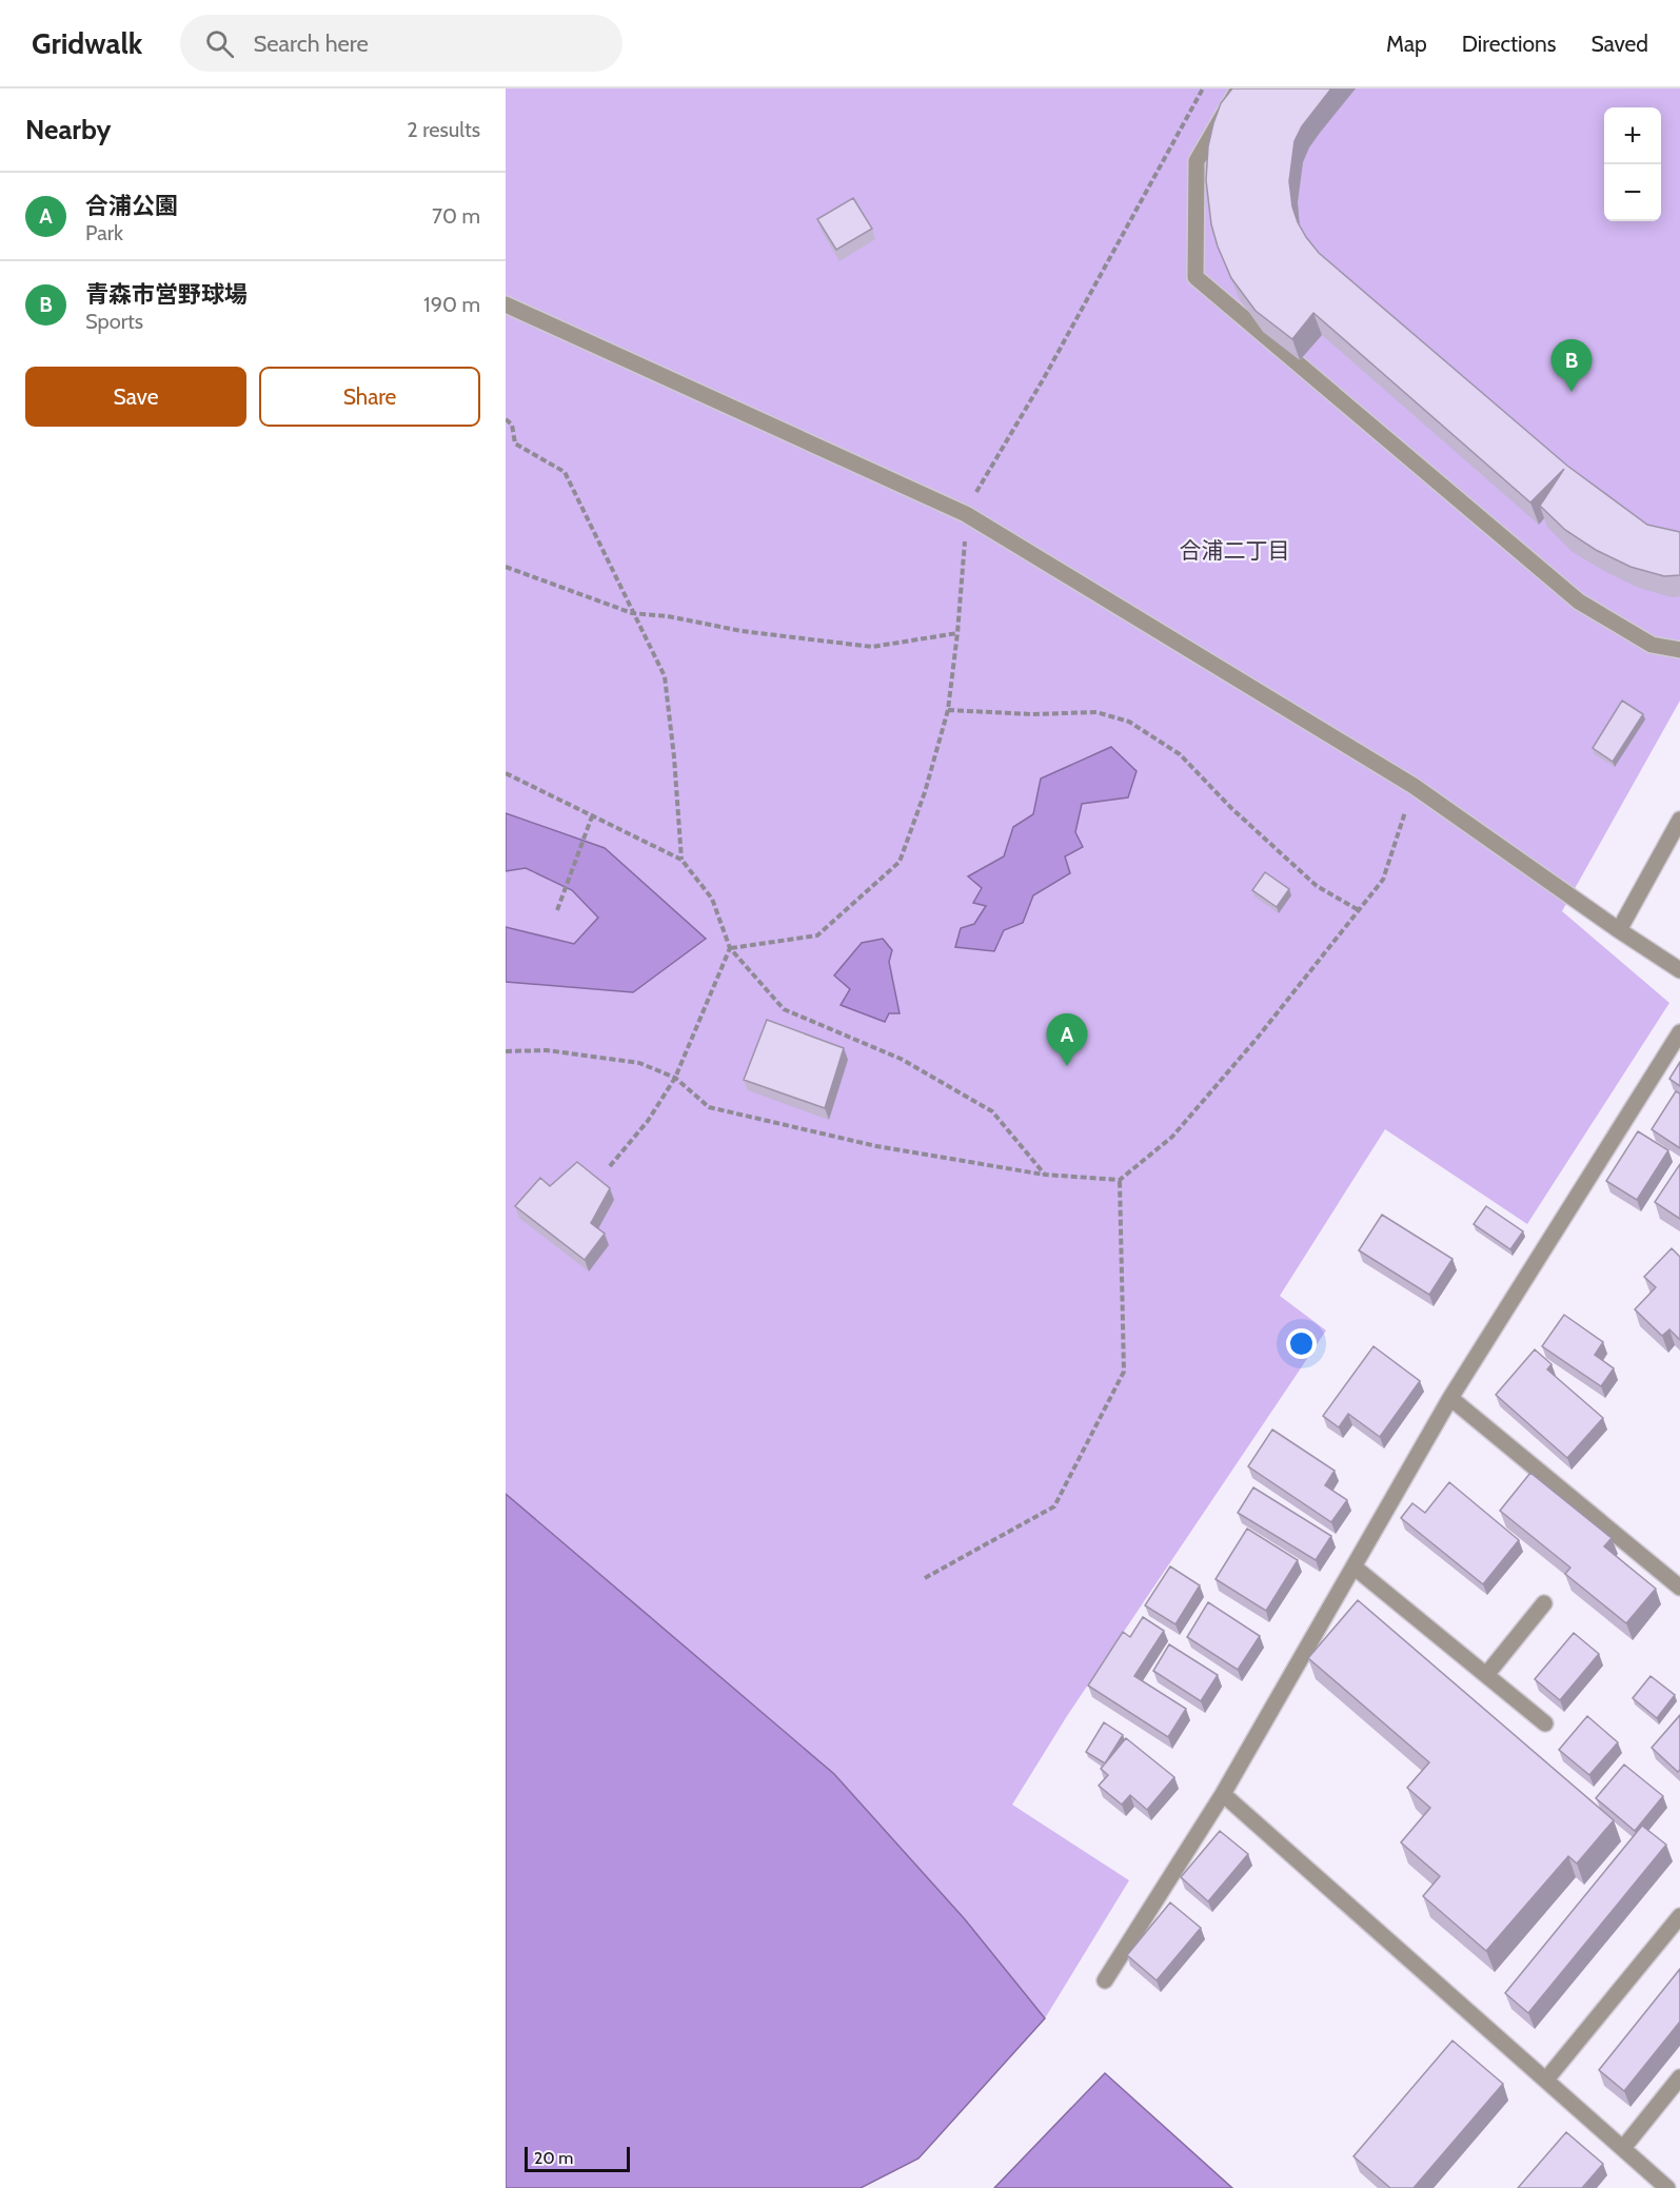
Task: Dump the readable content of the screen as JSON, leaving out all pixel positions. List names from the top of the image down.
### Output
{
  "districts": ["合浦二丁目"],
  "scale_bar": "20 m",
  "page": {
    "header": "Gridwalk",
    "search": "Search here",
    "nav": ["Map", "Directions", "Saved"],
    "heading": ["Nearby", "2 results"],
    "map_buttons": ["+", "−"],
    "list": [
      {
        "mark": "A",
        "name": "合浦公園",
        "note": "Park",
        "value": "70 m"
      },
      {
        "mark": "B",
        "name": "青森市営野球場",
        "note": "Sports",
        "value": "190 m"
      }
    ],
    "pins": ["B", "A"],
    "buttons": ["Save", "Share"],
    "scale": "20 m"
  }
}
